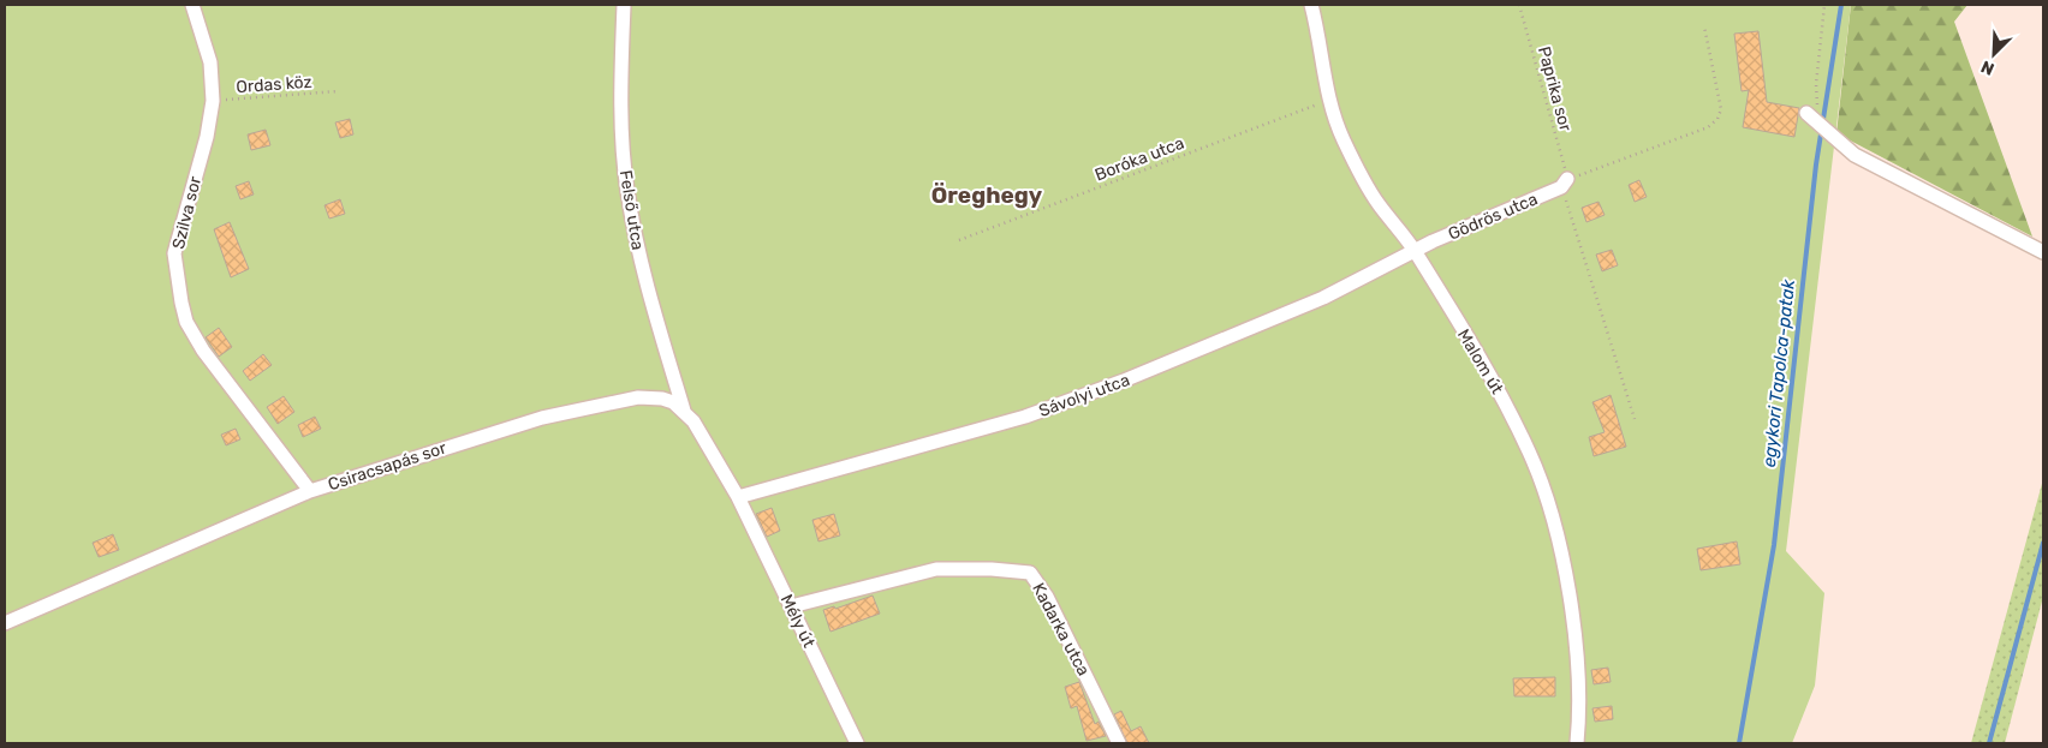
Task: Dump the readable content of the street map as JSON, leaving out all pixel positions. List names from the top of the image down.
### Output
{
  "streets": {
    "street": [
      "Felső utca",
      "Szilva sor",
      "Gödrös utca",
      "Malom út",
      "Sávolyi utca",
      "Csiracsapás sor",
      "Mély út",
      "Kadarka utca"
    ],
    "path": ["Ordas köz", "Paprika sor", "Boróka utca"]
  },
  "crossings": [
    ["Ordas köz", "Szilva sor"],
    ["Paprika sor", "Gödrös utca"],
    ["Boróka utca", "Malom út"],
    ["Felső utca", "Csiracsapás sor"],
    ["Szilva sor", "Csiracsapás sor"],
    ["Gödrös utca", "Malom út"],
    ["Gödrös utca", "Sávolyi utca"],
    ["Malom út", "Sávolyi utca"],
    ["Sávolyi utca", "Csiracsapás sor"],
    ["Sávolyi utca", "Mély út"],
    ["Csiracsapás sor", "Mély út"],
    ["Mély út", "Kadarka utca"]
  ],
  "districts": ["Öreghegy"],
  "water": ["egykori Tapolca-patak"],
  "north": "bottom left"
}
